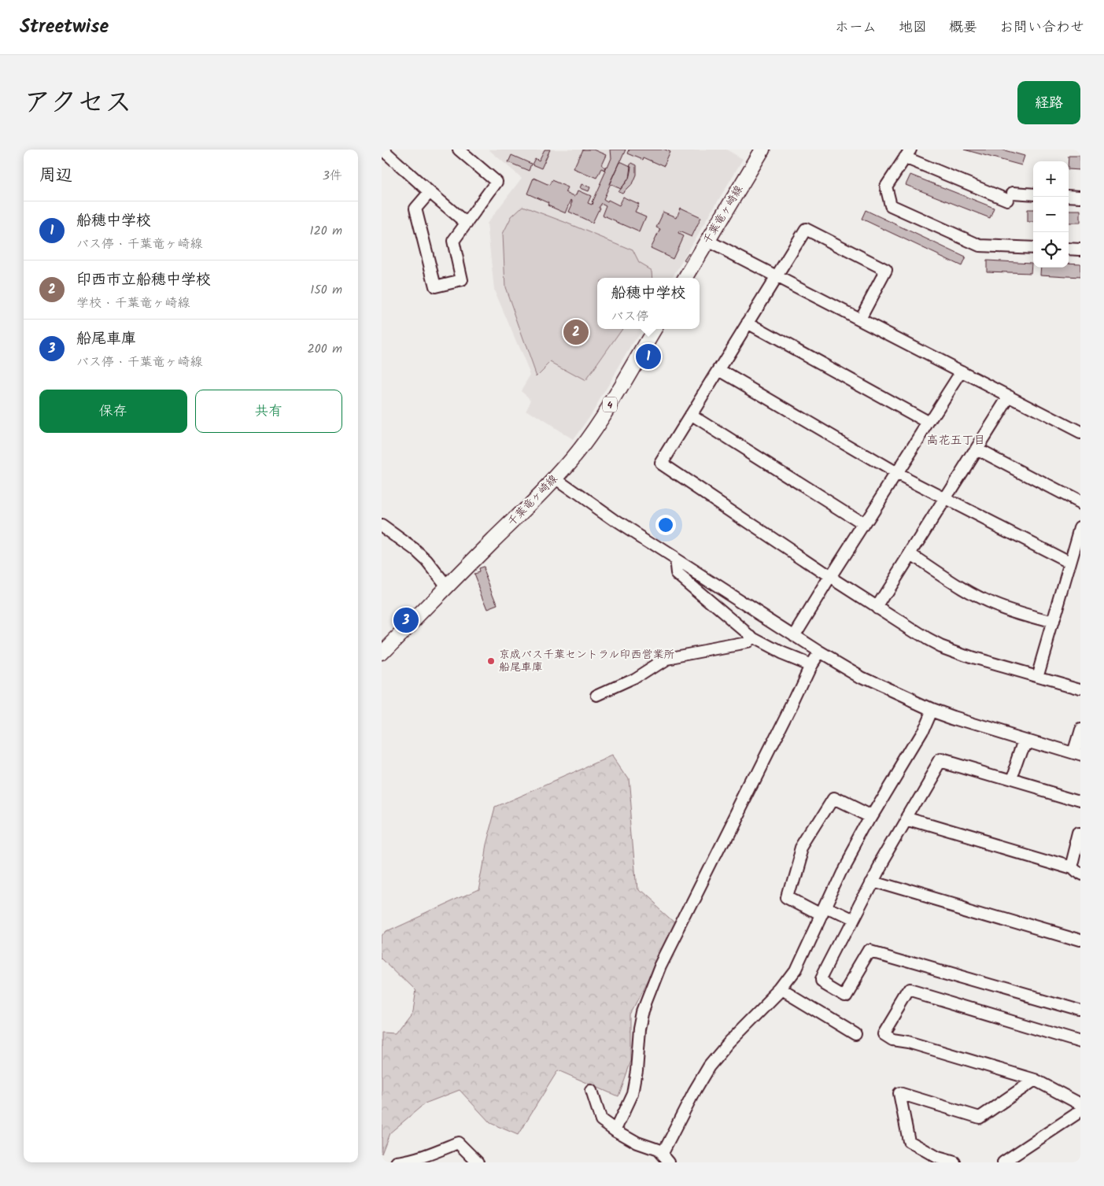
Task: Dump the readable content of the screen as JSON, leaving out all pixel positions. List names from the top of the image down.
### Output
{
  "streets": {
    "main road": ["千葉竜ヶ崎線", "4"]
  },
  "districts": ["高花五丁目"],
  "places": ["京成バス千葉セントラル印西営業所 船尾車庫"],
  "page": {
    "header": "Streetwise",
    "nav": [
      "ホーム",
      "地図",
      "概要",
      "お問い合わせ"
    ],
    "title": "アクセス",
    "buttons": [
      "経路",
      ["保存", "共有"]
    ],
    "heading": ["周辺", "3件"],
    "map_buttons": ["+", "−"],
    "list": [
      {
        "mark": "1",
        "name": "船穂中学校",
        "note": "バス停 · 千葉竜ヶ崎線",
        "value": "120 m"
      },
      {
        "mark": "2",
        "name": "印西市立船穂中学校",
        "note": "学校 · 千葉竜ヶ崎線",
        "value": "150 m"
      },
      {
        "mark": "3",
        "name": "船尾車庫",
        "note": "バス停 · 千葉竜ヶ崎線",
        "value": "200 m"
      }
    ],
    "popup": ["船穂中学校", "バス停"],
    "pins": ["2", "1", "3"]
  }
}
